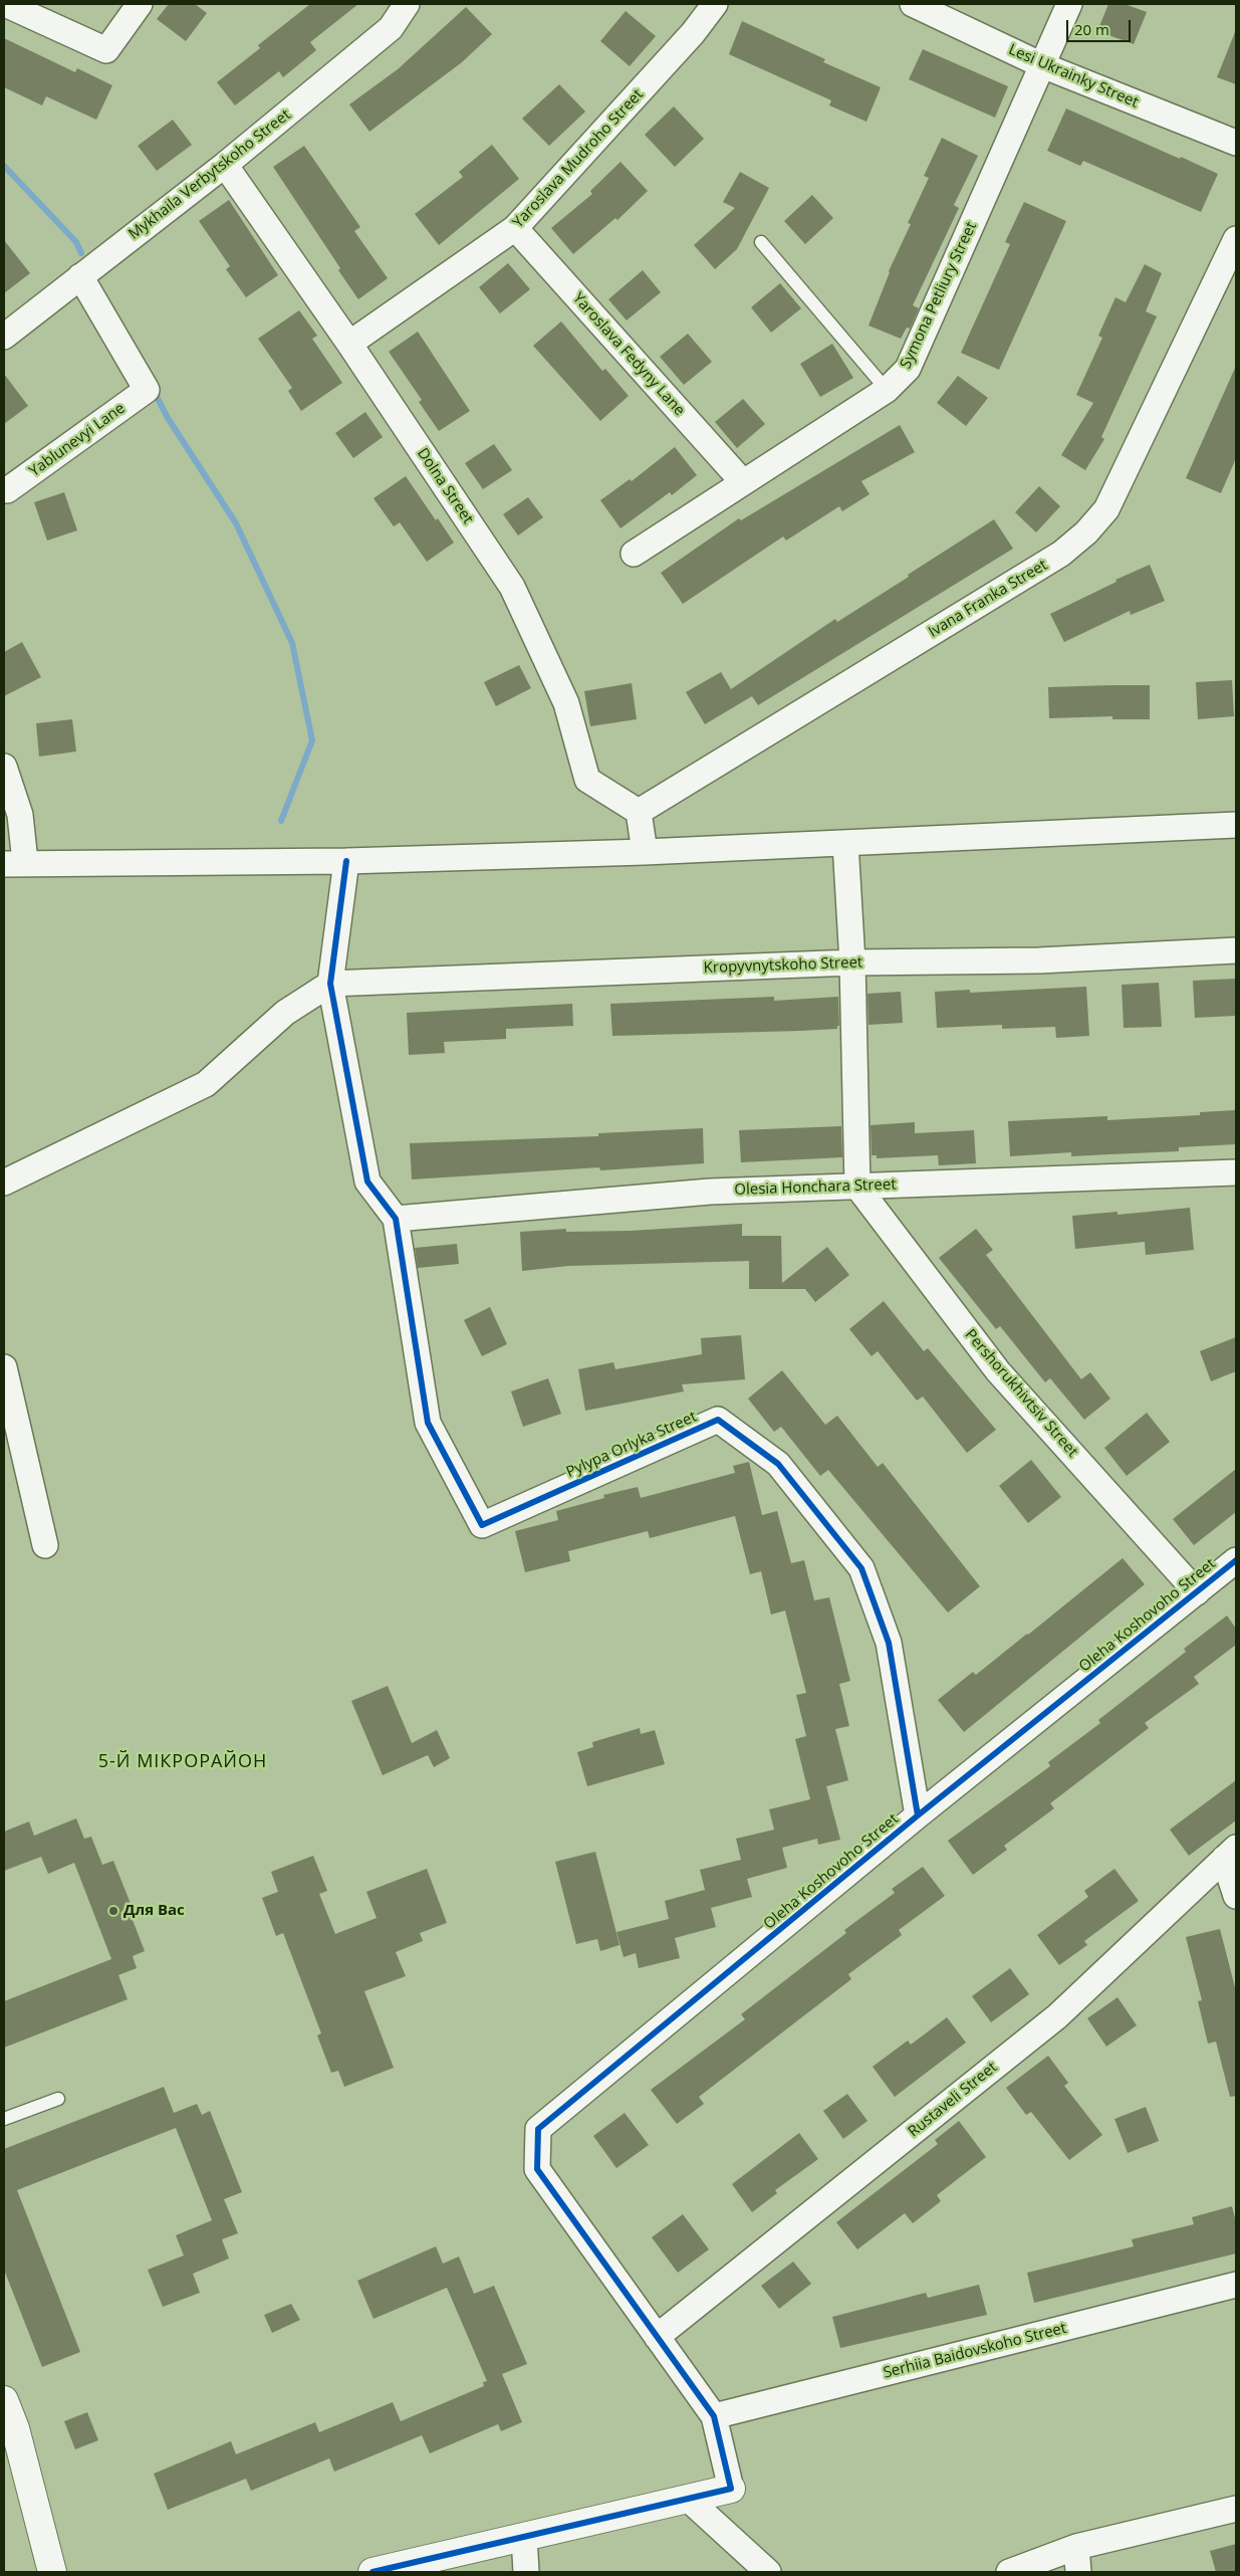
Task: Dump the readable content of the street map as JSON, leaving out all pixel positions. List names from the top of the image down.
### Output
{
  "streets": {
    "street": [
      "Lesi Ukrainky Street",
      "Yaroslava Mudroho Street",
      "Mykhaila Verbytskoho Street",
      "Symona Petliury Street",
      "Yaroslava Fedyny Lane",
      "Yablunevyi Lane",
      "Dolna Street",
      "Ivana Franka Street",
      "Kropyvnytskoho Street",
      "Olesia Honchara Street",
      "Pershorukhivtsiv Street",
      "Pylypa Orlyka Street",
      "Oleha Koshovoho Street",
      "Rustaveli Street",
      "Serhiia Baidovskoho Street"
    ]
  },
  "crossings": [
    ["Lesi Ukrainky Street", "Symona Petliury Street"],
    ["Yaroslava Mudroho Street", "Yaroslava Fedyny Lane"],
    ["Yaroslava Mudroho Street", "Dolna Street"],
    ["Mykhaila Verbytskoho Street", "Yablunevyi Lane"],
    ["Mykhaila Verbytskoho Street", "Dolna Street"],
    ["Symona Petliury Street", "Yaroslava Fedyny Lane"],
    ["Dolna Street", "Ivana Franka Street"],
    ["Olesia Honchara Street", "Pershorukhivtsiv Street"],
    ["Olesia Honchara Street", "Pylypa Orlyka Street"],
    ["Pershorukhivtsiv Street", "Oleha Koshovoho Street"],
    ["Pylypa Orlyka Street", "Oleha Koshovoho Street"],
    ["Oleha Koshovoho Street", "Rustaveli Street"]
  ],
  "districts": ["5-Й МІКРОРАЙОН"],
  "places": ["Для Вас"],
  "scale_bar": "20 m"
}
